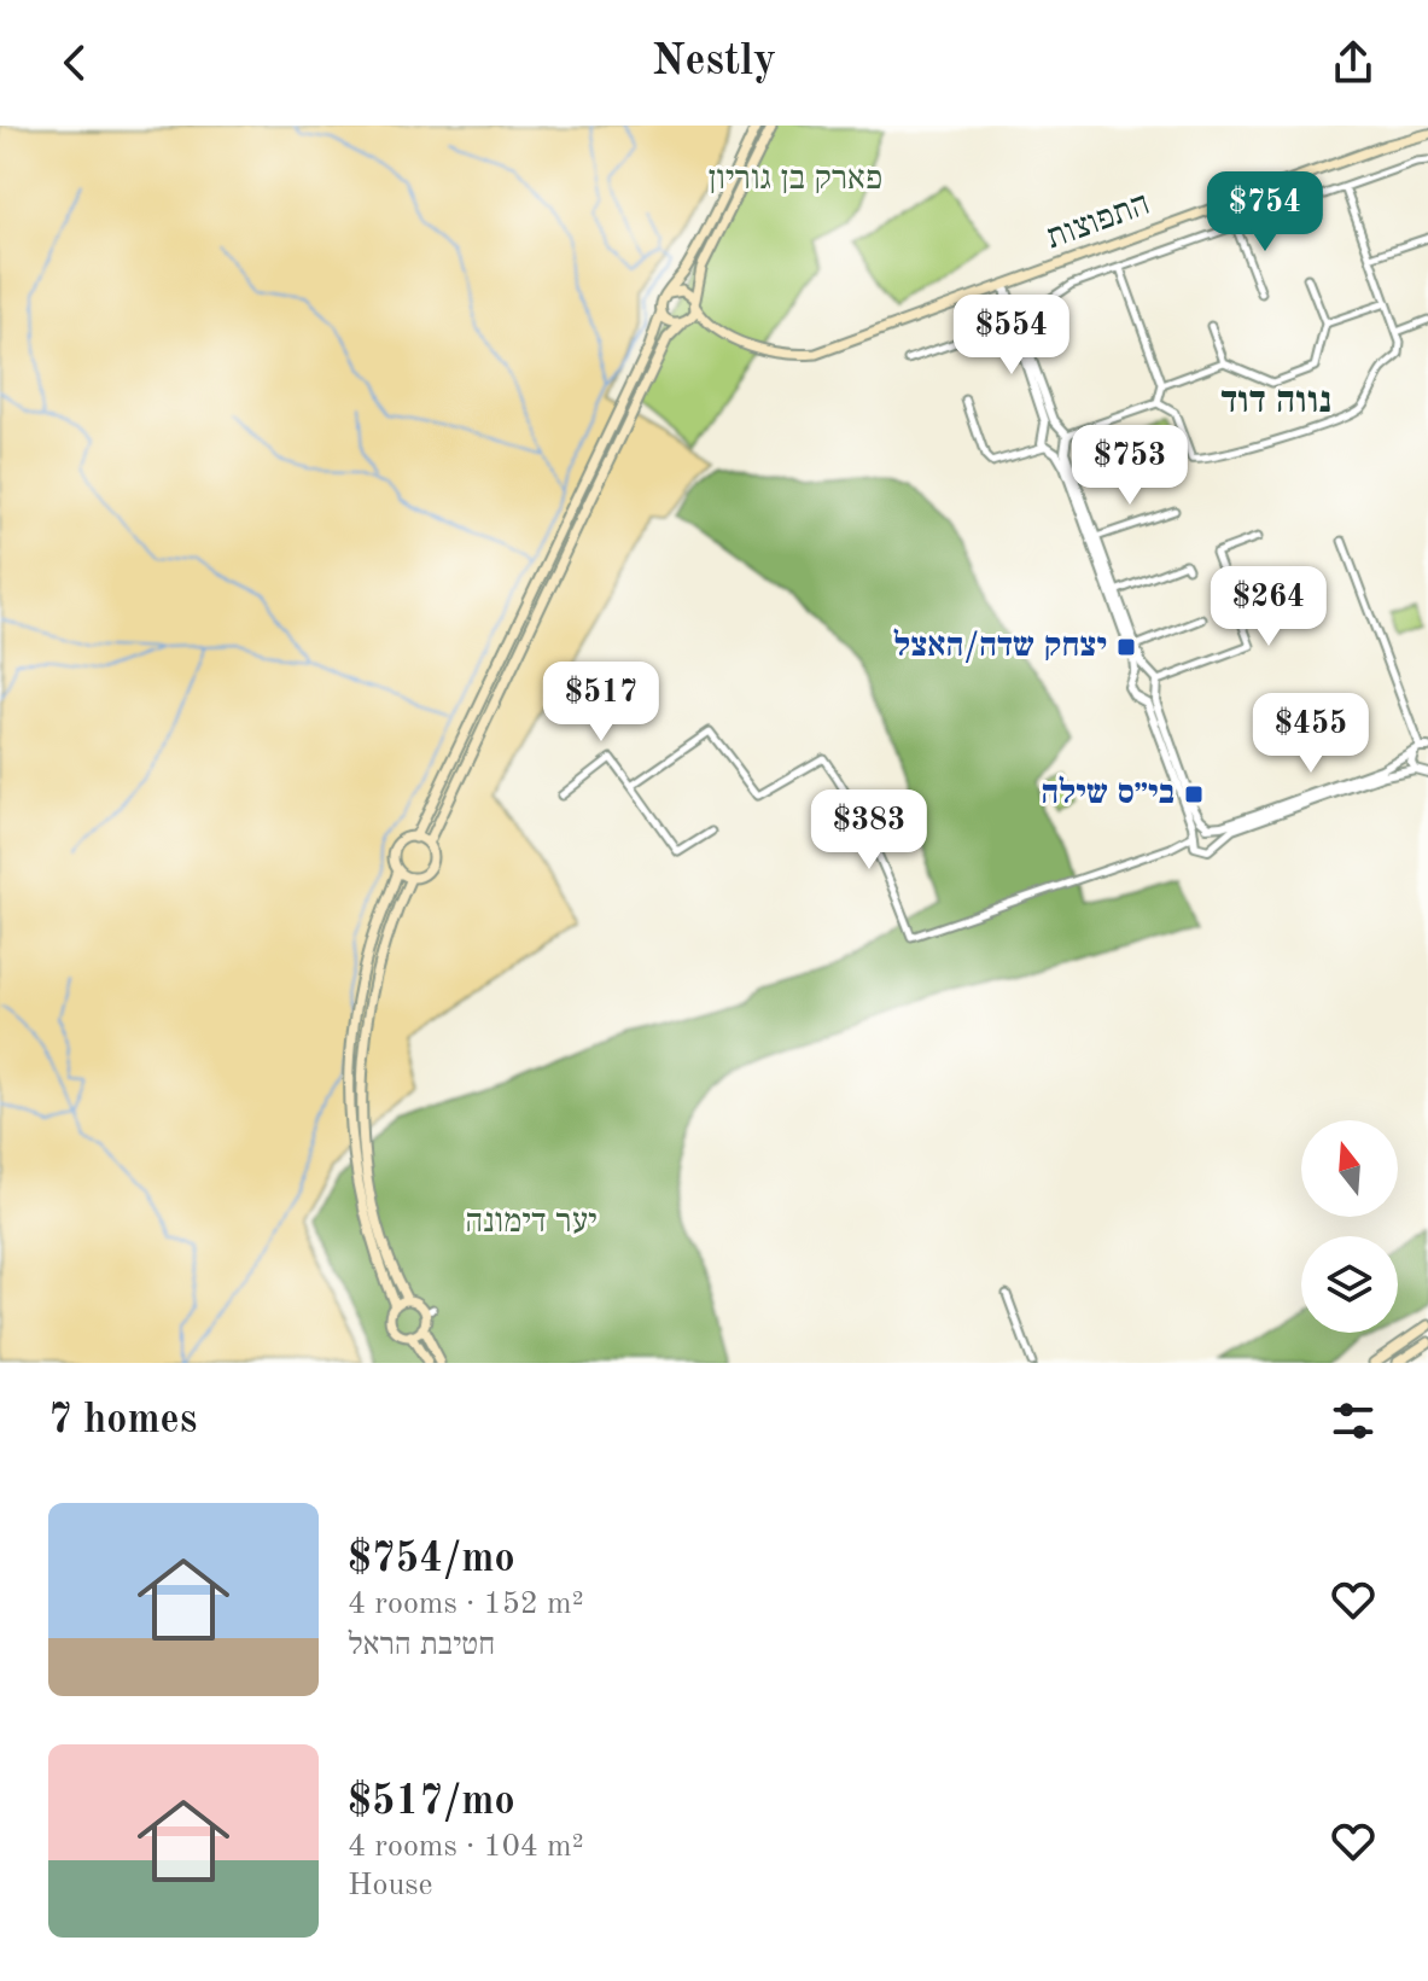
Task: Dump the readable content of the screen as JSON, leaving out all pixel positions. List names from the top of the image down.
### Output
{
  "streets": {
    "main road": ["התפוצות"]
  },
  "districts": ["נווה דוד"],
  "parks": ["פארק בן גוריון", "יער דימונה"],
  "places": {
    "transit": ["יצחק שדה/האצל", "בי״ס שילה"]
  },
  "north": "top",
  "page": {
    "header": "Nestly",
    "price": [
      "$754",
      "$554",
      "$753",
      "$264",
      "$517",
      "$455",
      "$383"
    ],
    "heading": "7 homes",
    "list": [
      {
        "name": "$754/mo",
        "note": "4 rooms · 152 m² · חטיבת הראל"
      },
      {
        "name": "$517/mo",
        "note": "4 rooms · 104 m² · House"
      }
    ]
  }
}
